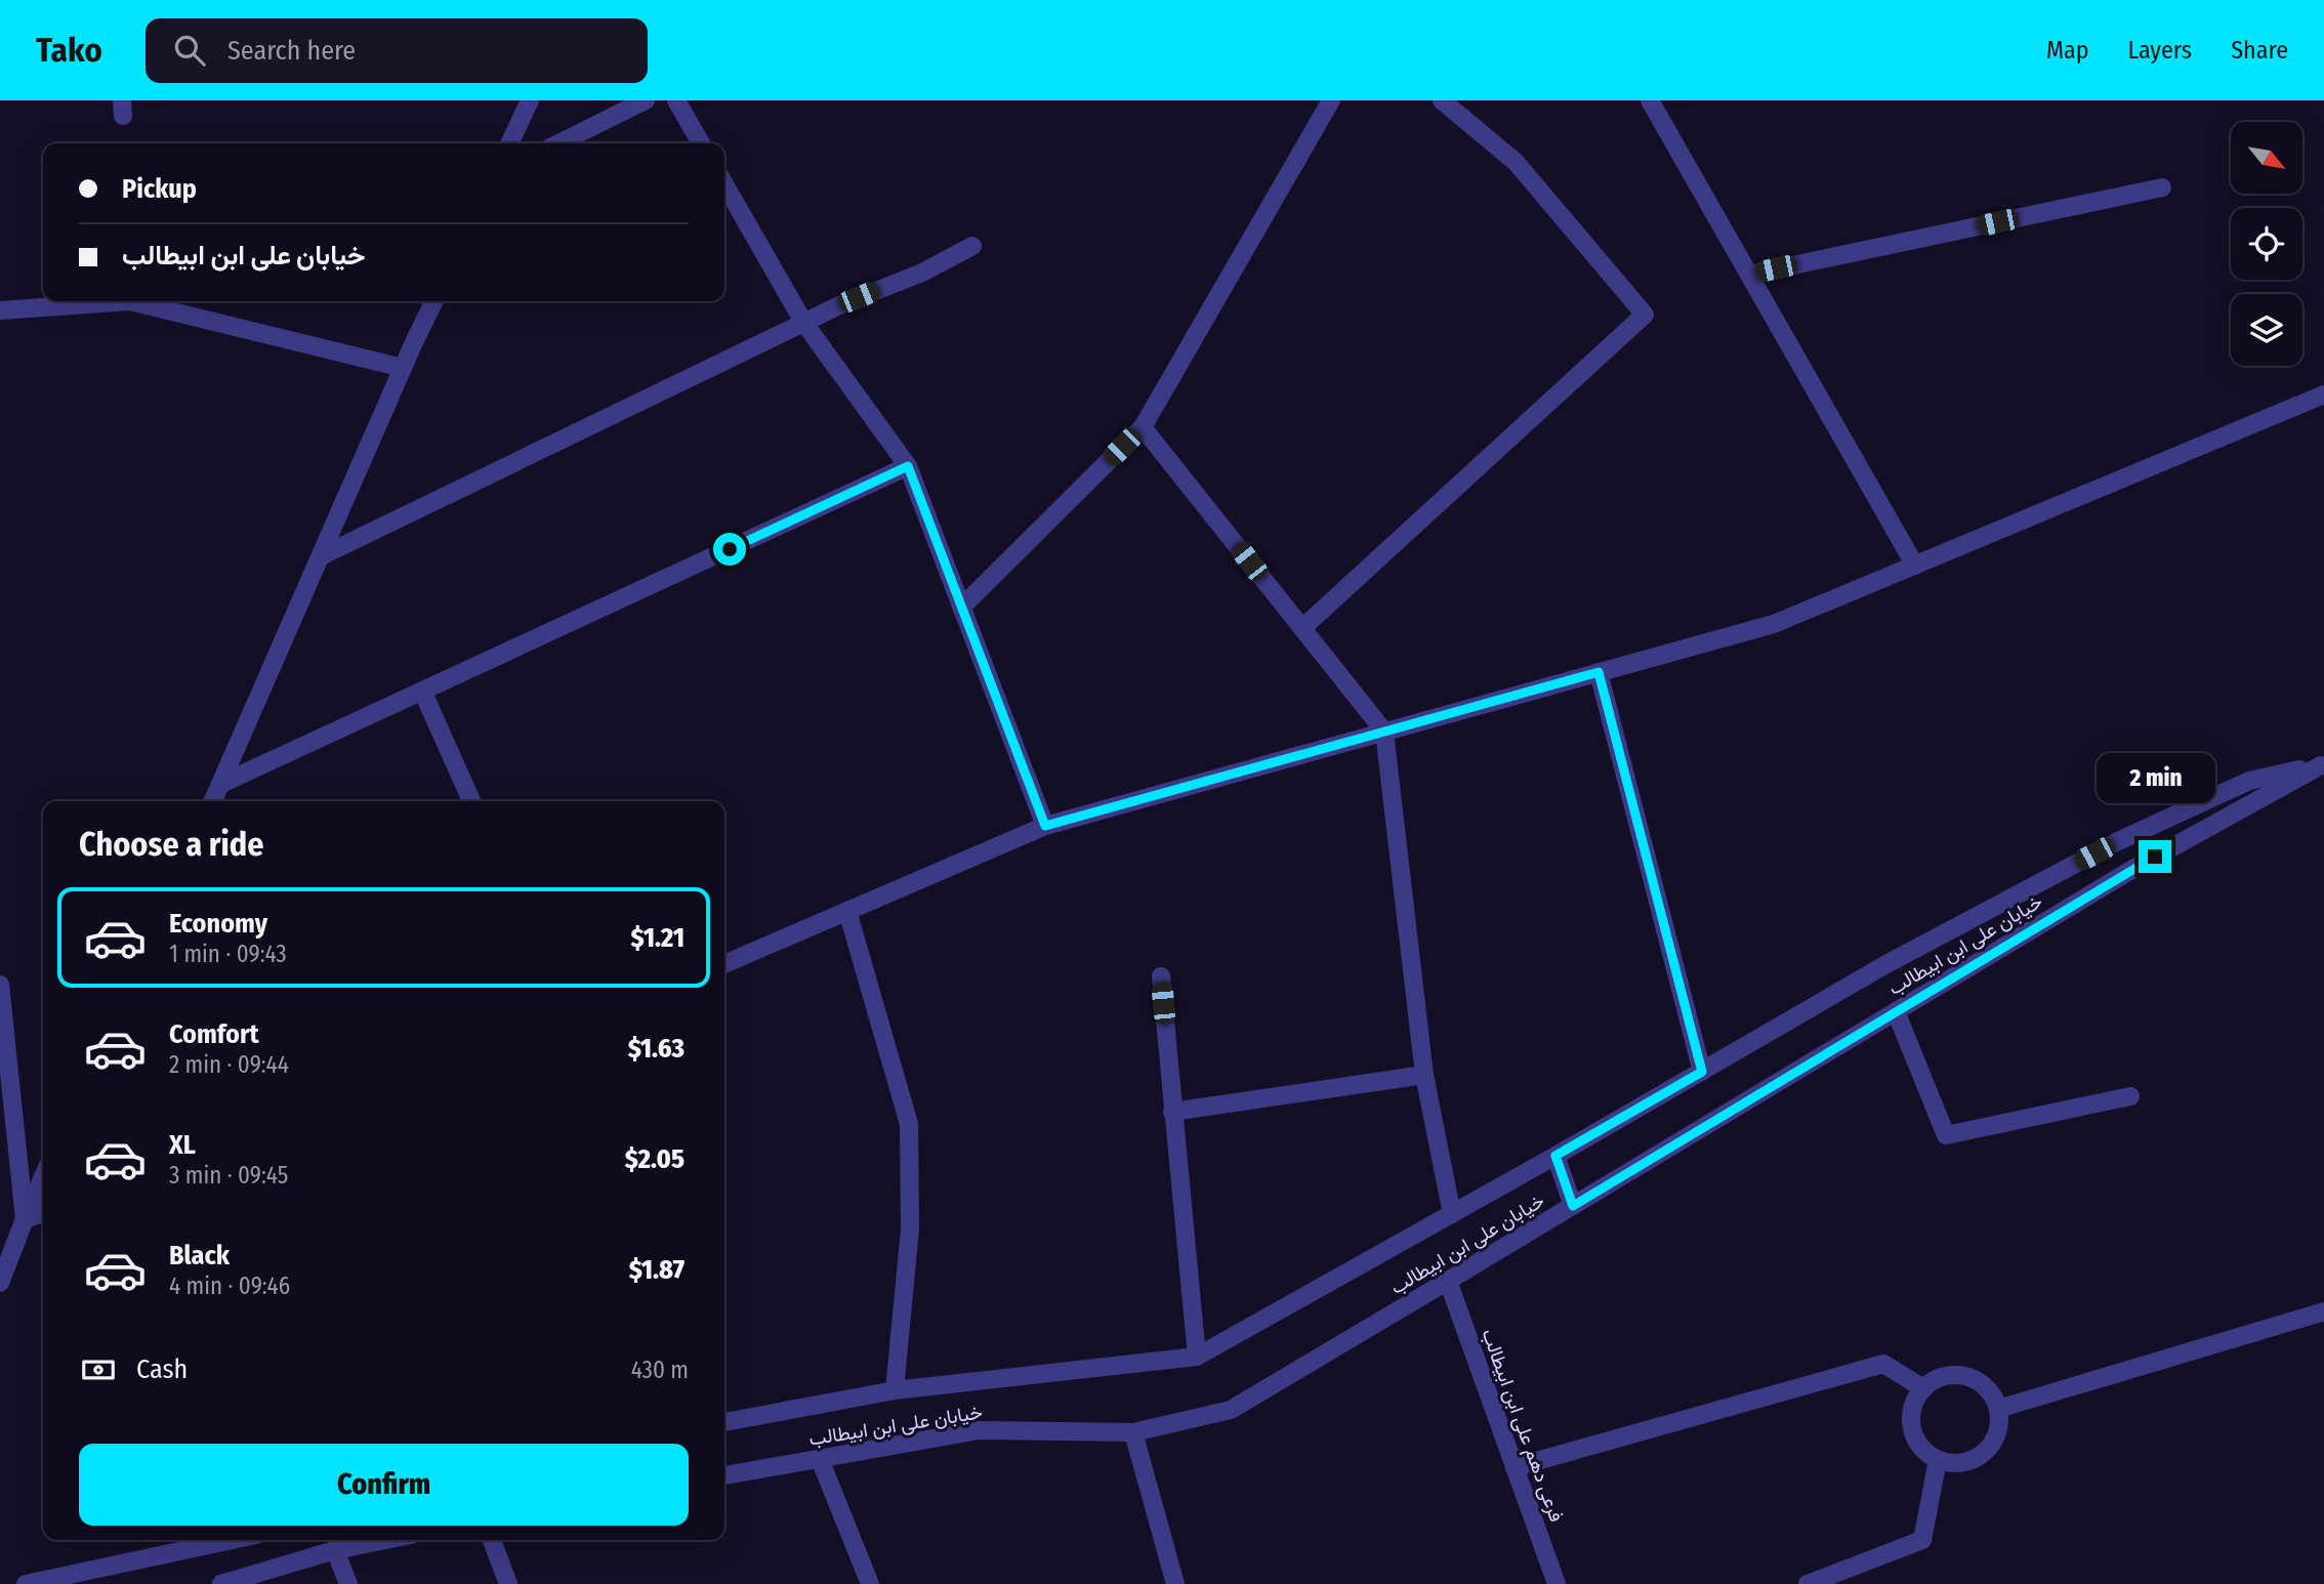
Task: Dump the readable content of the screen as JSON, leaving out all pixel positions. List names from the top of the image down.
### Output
{
  "streets": {
    "street": ["خیابان علی ابن ابیطالب", "فرعی دهم علی ابن ابیطالب"]
  },
  "crossings": [
    ["خیابان علی ابن ابیطالب", "فرعی دهم علی ابن ابیطالب"]
  ],
  "north": "bottom right",
  "page": {
    "header": "Tako",
    "search": "Search here",
    "nav": ["Map", "Layers", "Share"],
    "banner": ["Pickup", "خیابان علی ابن ابیطالب"],
    "bubble": "2 min",
    "heading": "Choose a ride",
    "list": [
      {
        "name": "Economy",
        "note": "1 min · 09:43",
        "value": "$1.21"
      },
      {
        "name": "Comfort",
        "note": "2 min · 09:44",
        "value": "$1.63"
      },
      {
        "name": "XL",
        "note": "3 min · 09:45",
        "value": "$2.05"
      },
      {
        "name": "Black",
        "note": "4 min · 09:46",
        "value": "$1.87"
      }
    ],
    "pay": ["Cash", "430 m"],
    "buttons": "Confirm"
  }
}
